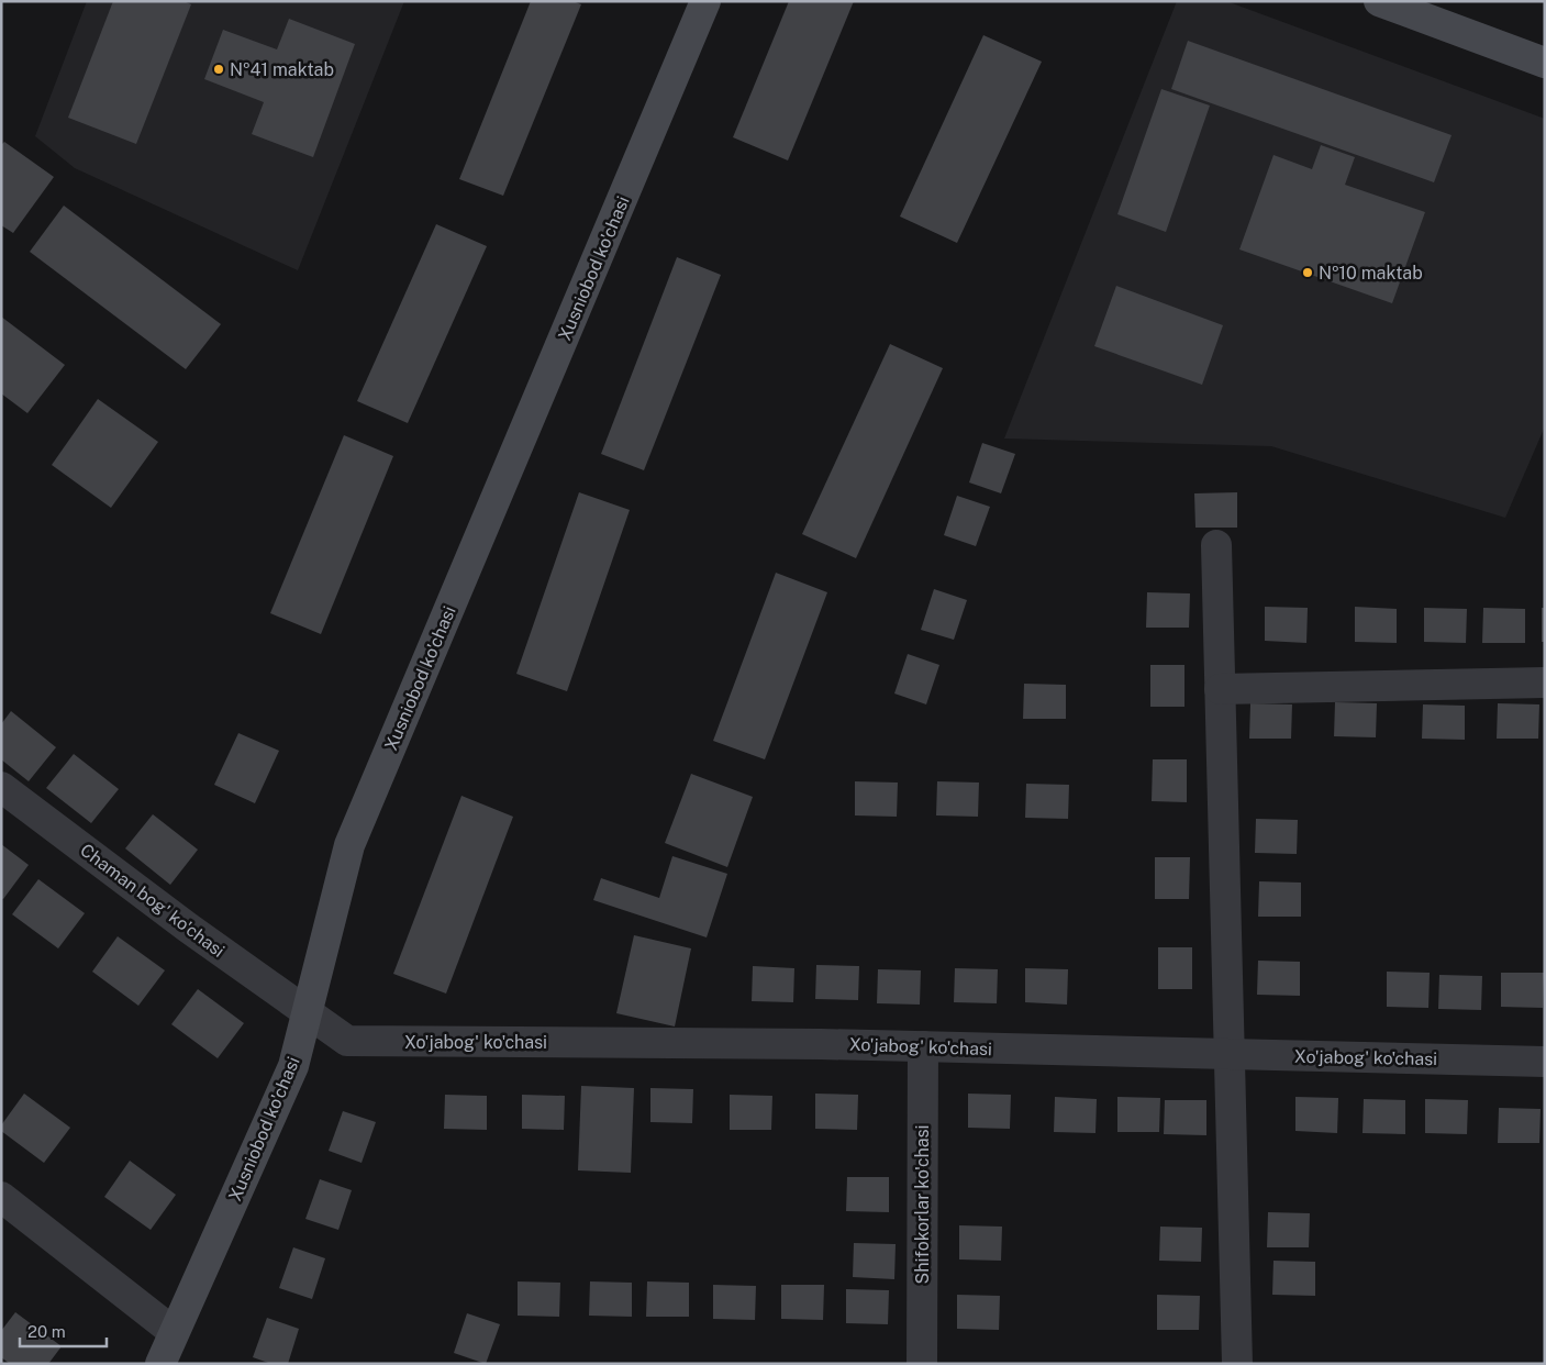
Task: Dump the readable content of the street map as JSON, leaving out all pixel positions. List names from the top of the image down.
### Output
{
  "streets": {
    "street": [
      "Xusniobod ko'chasi",
      "Chaman bog' ko'chasi",
      "Xo'jabog' ko'chasi",
      "Shifokorlar ko'chasi"
    ]
  },
  "crossings": [
    ["Xusniobod ko'chasi", "Chaman bog' ko'chasi"],
    ["Xusniobod ko'chasi", "Xo'jabog' ko'chasi"],
    ["Chaman bog' ko'chasi", "Xo'jabog' ko'chasi"],
    ["Xo'jabog' ko'chasi", "Shifokorlar ko'chasi"]
  ],
  "places": ["№41 maktab", "№10 maktab"],
  "scale_bar": "20 m"
}
